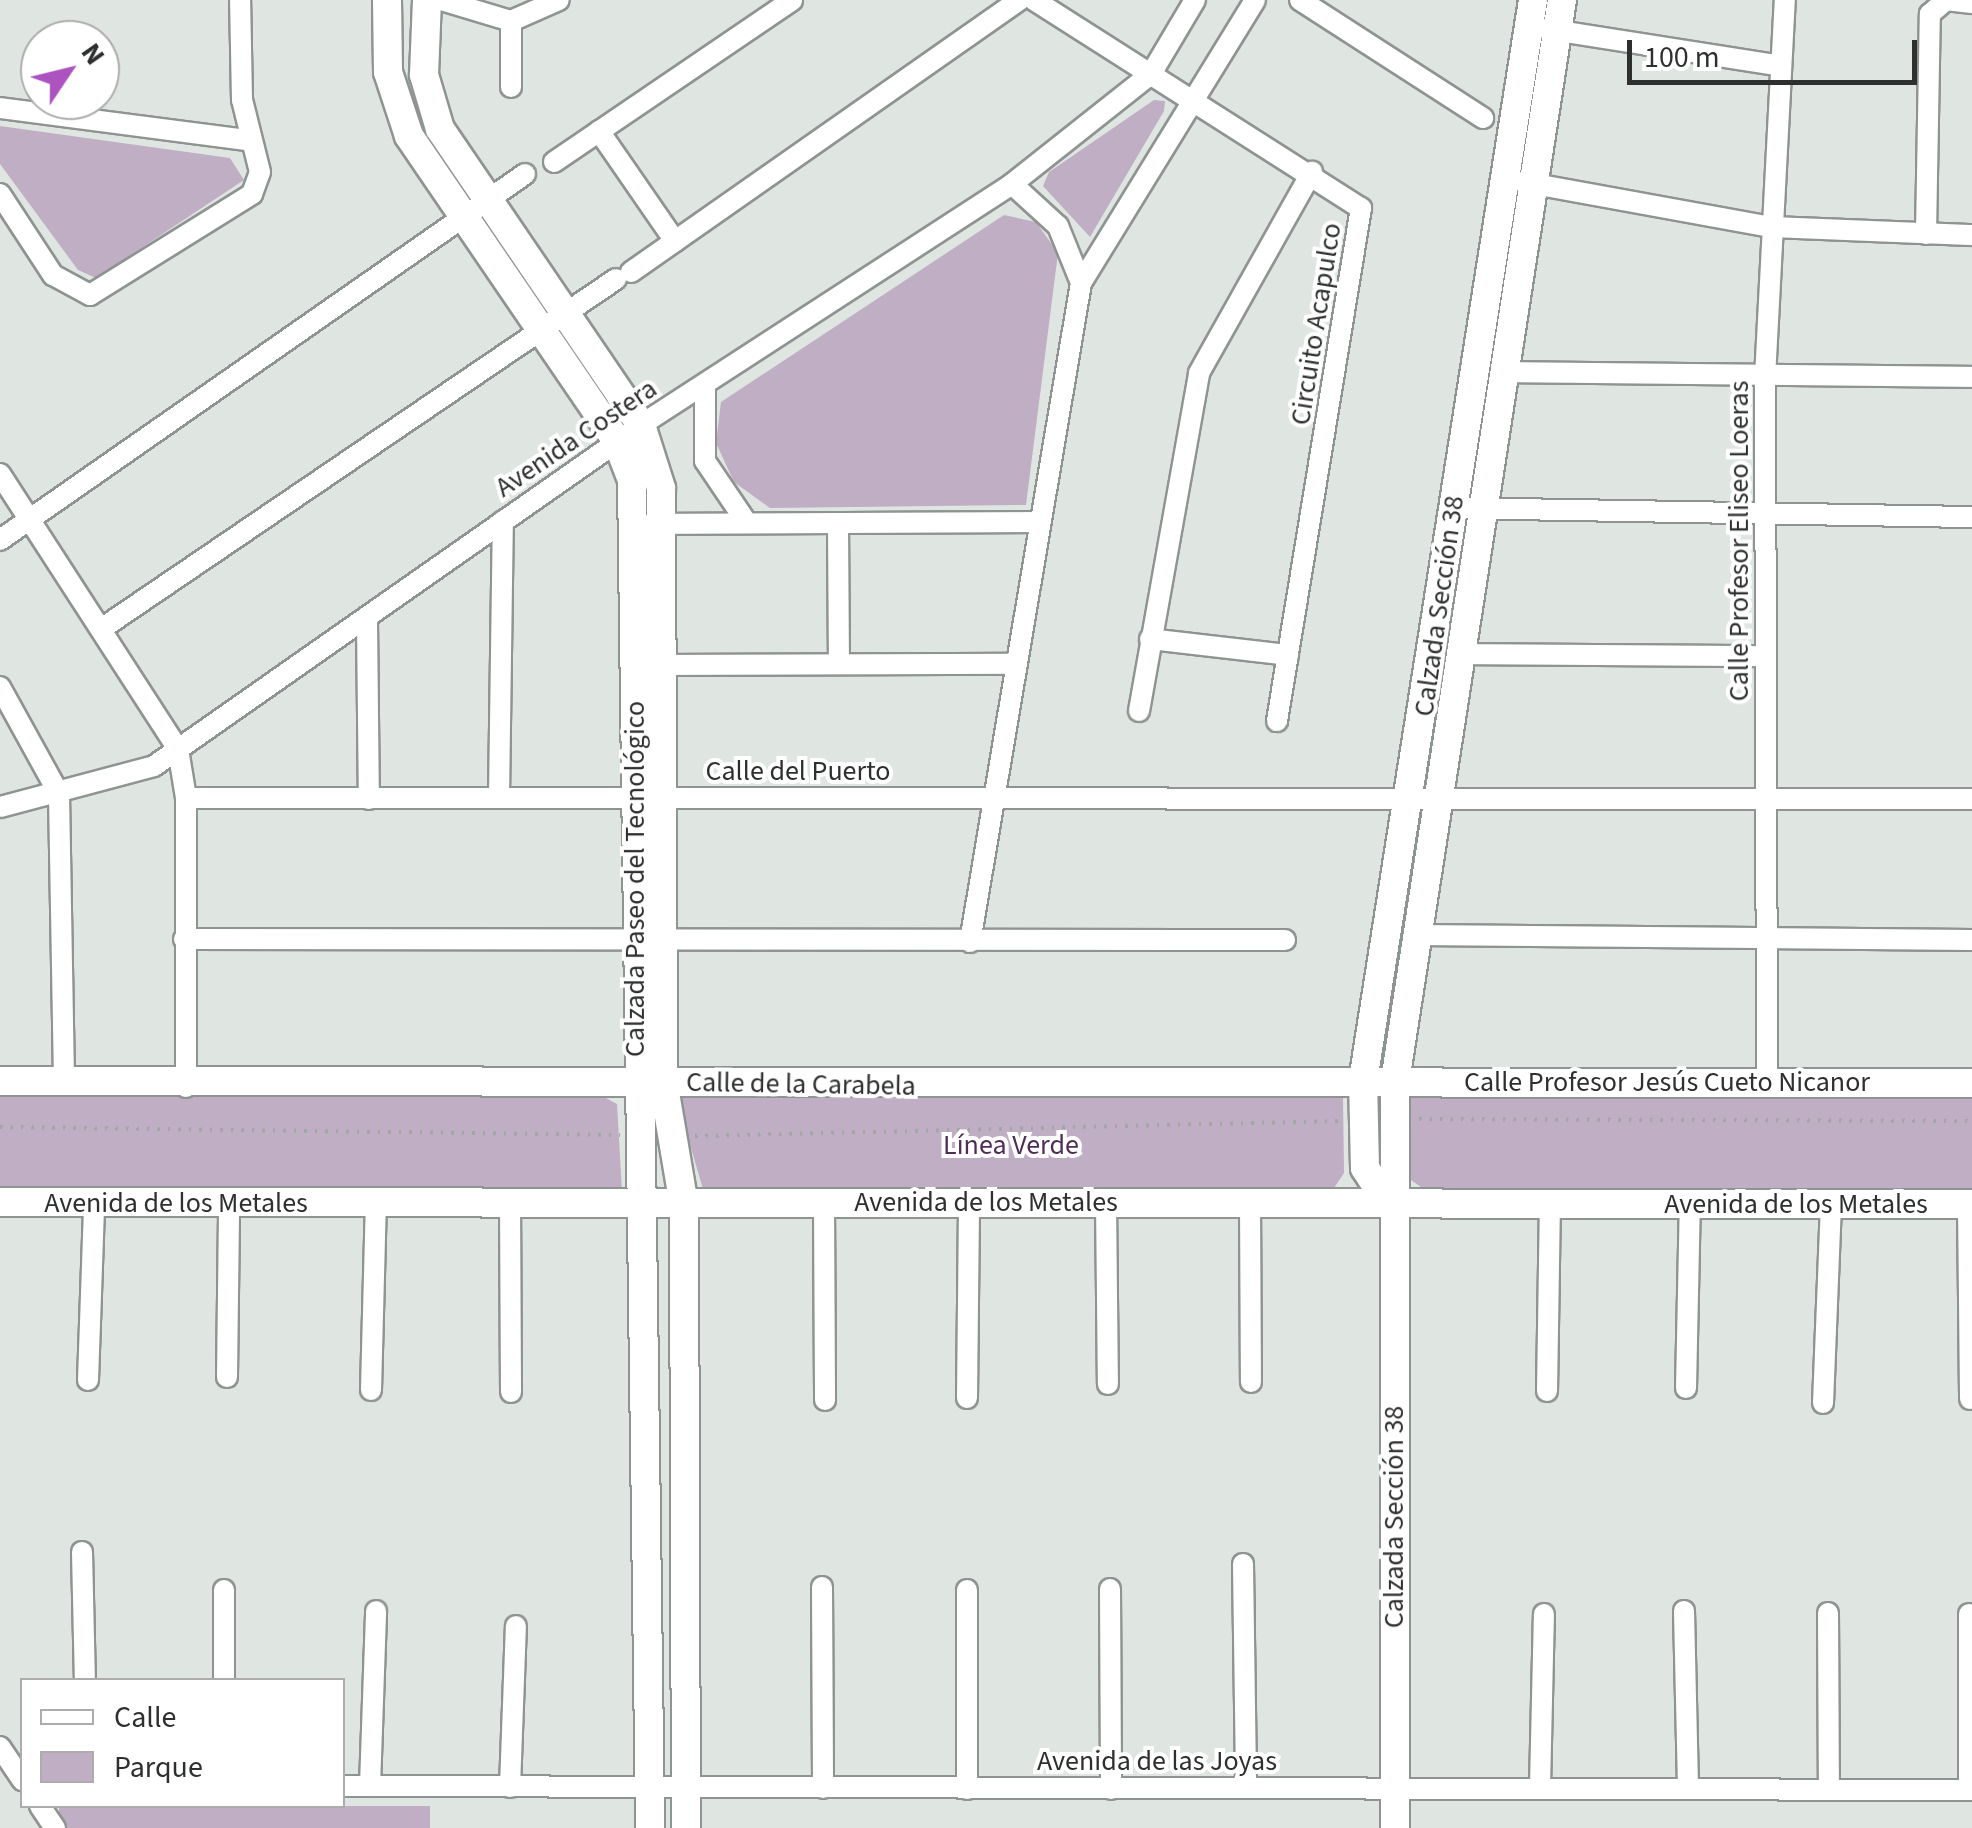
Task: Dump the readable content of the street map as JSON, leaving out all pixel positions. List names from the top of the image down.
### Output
{
  "streets": {
    "street": [
      "Circuito Acapulco",
      "Avenida Costera",
      "Calle Profesor Eliseo Loeras",
      "Calzada Sección 38",
      "Calle del Puerto",
      "Calzada Paseo del Tecnológico",
      "Calle Profesor Jesús Cueto Nicanor",
      "Calle de la Carabela",
      "Avenida de los Metales",
      "Avenida de las Joyas"
    ]
  },
  "crossings": [
    ["Circuito Acapulco", "Avenida Costera"],
    ["Avenida Costera", "Calzada Paseo del Tecnológico"],
    ["Calle Profesor Eliseo Loeras", "Calle del Puerto"],
    ["Calle Profesor Eliseo Loeras", "Calle Profesor Jesús Cueto Nicanor"],
    ["Calzada Sección 38", "Calle del Puerto"],
    ["Calzada Sección 38", "Calle Profesor Jesús Cueto Nicanor"],
    ["Calzada Sección 38", "Calle de la Carabela"],
    ["Calzada Sección 38", "Avenida de los Metales"],
    ["Calzada Sección 38", "Avenida de las Joyas"],
    ["Calle del Puerto", "Calzada Paseo del Tecnológico"],
    ["Calzada Paseo del Tecnológico", "Calle de la Carabela"],
    ["Calzada Paseo del Tecnológico", "Avenida de los Metales"],
    ["Calzada Paseo del Tecnológico", "Avenida de las Joyas"],
    ["Calle Profesor Jesús Cueto Nicanor", "Calle de la Carabela"]
  ],
  "parks": ["Línea Verde"],
  "legend": ["Calle", "Parque"],
  "scale_bar": "100 m",
  "north": "top right"
}
